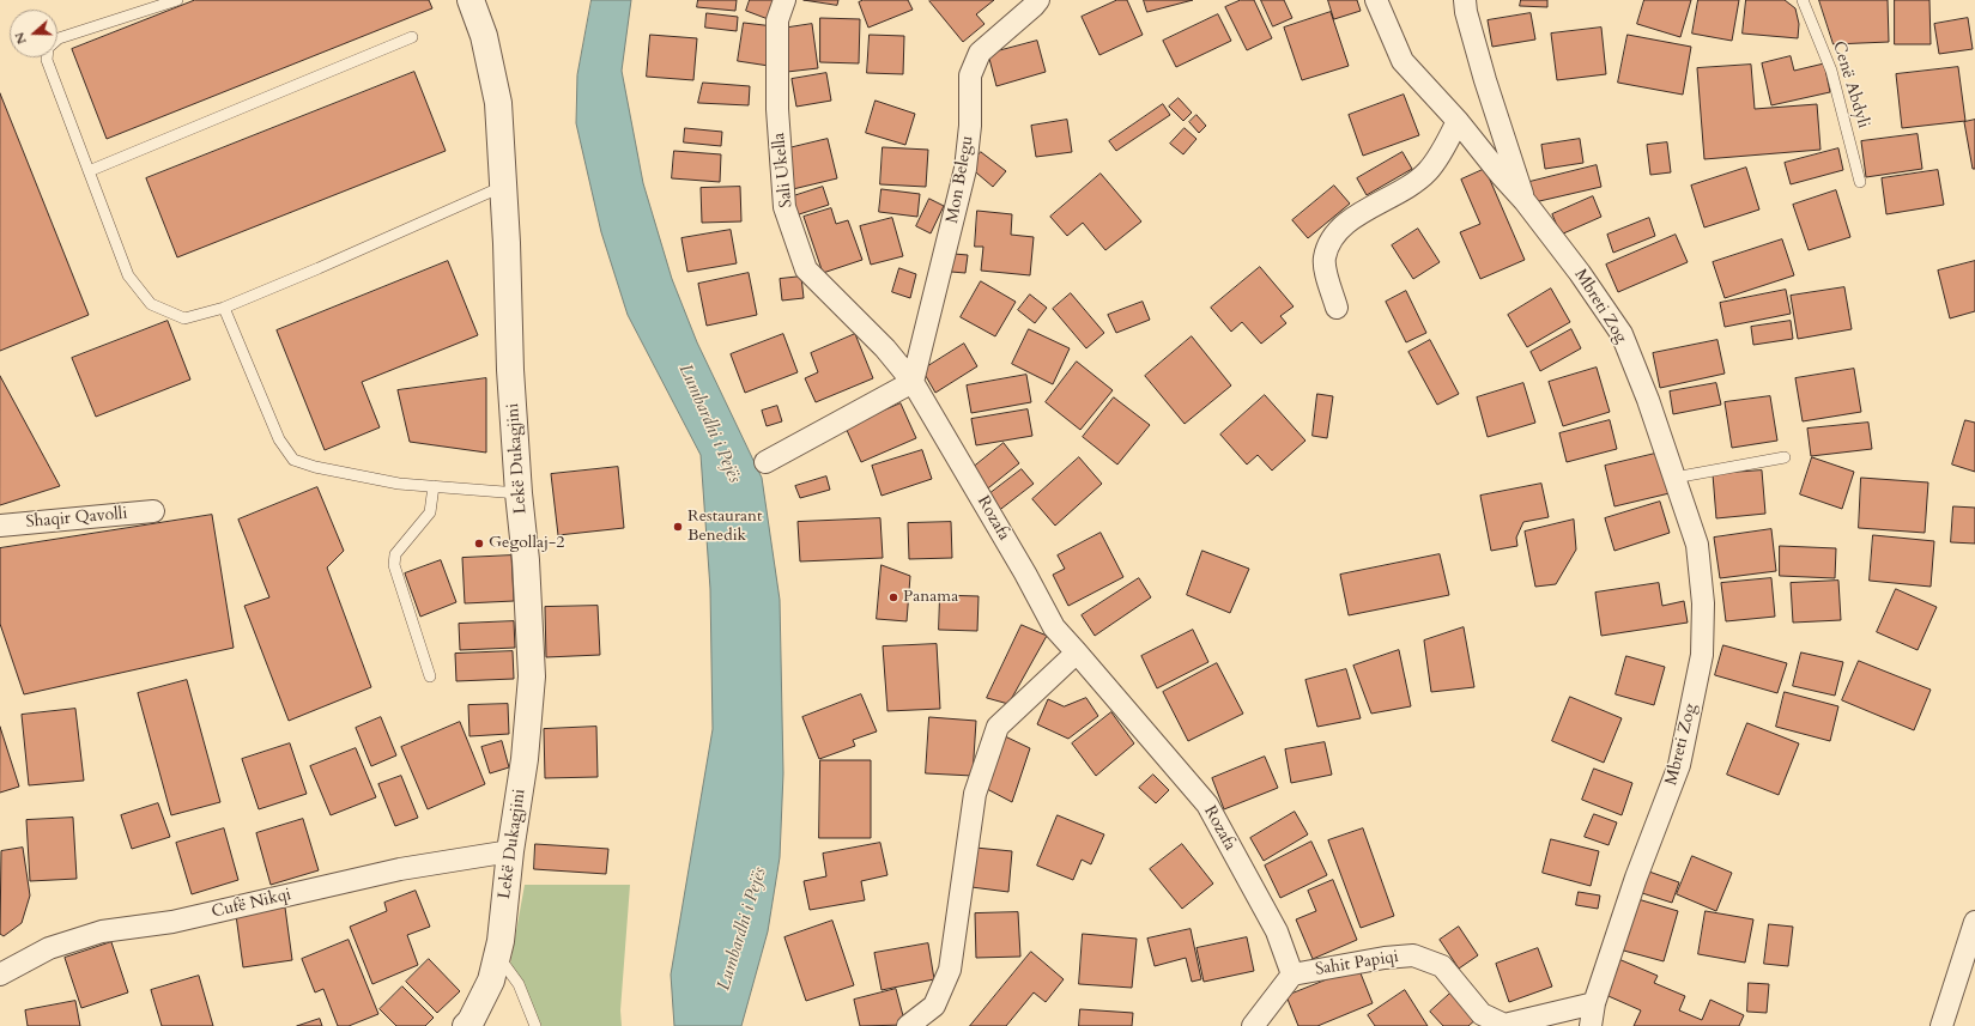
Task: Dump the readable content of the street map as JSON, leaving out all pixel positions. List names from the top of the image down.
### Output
{
  "streets": {
    "street": [
      "Sali Ukella",
      "Mon Belegu",
      "Mbreti Zog",
      "Lekë Dukagjini",
      "Shaqir Qavolli",
      "Rozafa",
      "Cufë Nikqi",
      "Sahit Papiqi"
    ],
    "lane": ["Cenë Abdyli"]
  },
  "crossings": [
    ["Sali Ukella", "Mon Belegu"],
    ["Sali Ukella", "Rozafa"],
    ["Mon Belegu", "Rozafa"],
    ["Mbreti Zog", "Sahit Papiqi"],
    ["Lekë Dukagjini", "Cufë Nikqi"],
    ["Rozafa", "Sahit Papiqi"]
  ],
  "water": ["Lumbardhi i Pejës"],
  "places": ["Restaurant Benedik", "Gegollaj-2", "Panama"],
  "north": "left"
}
